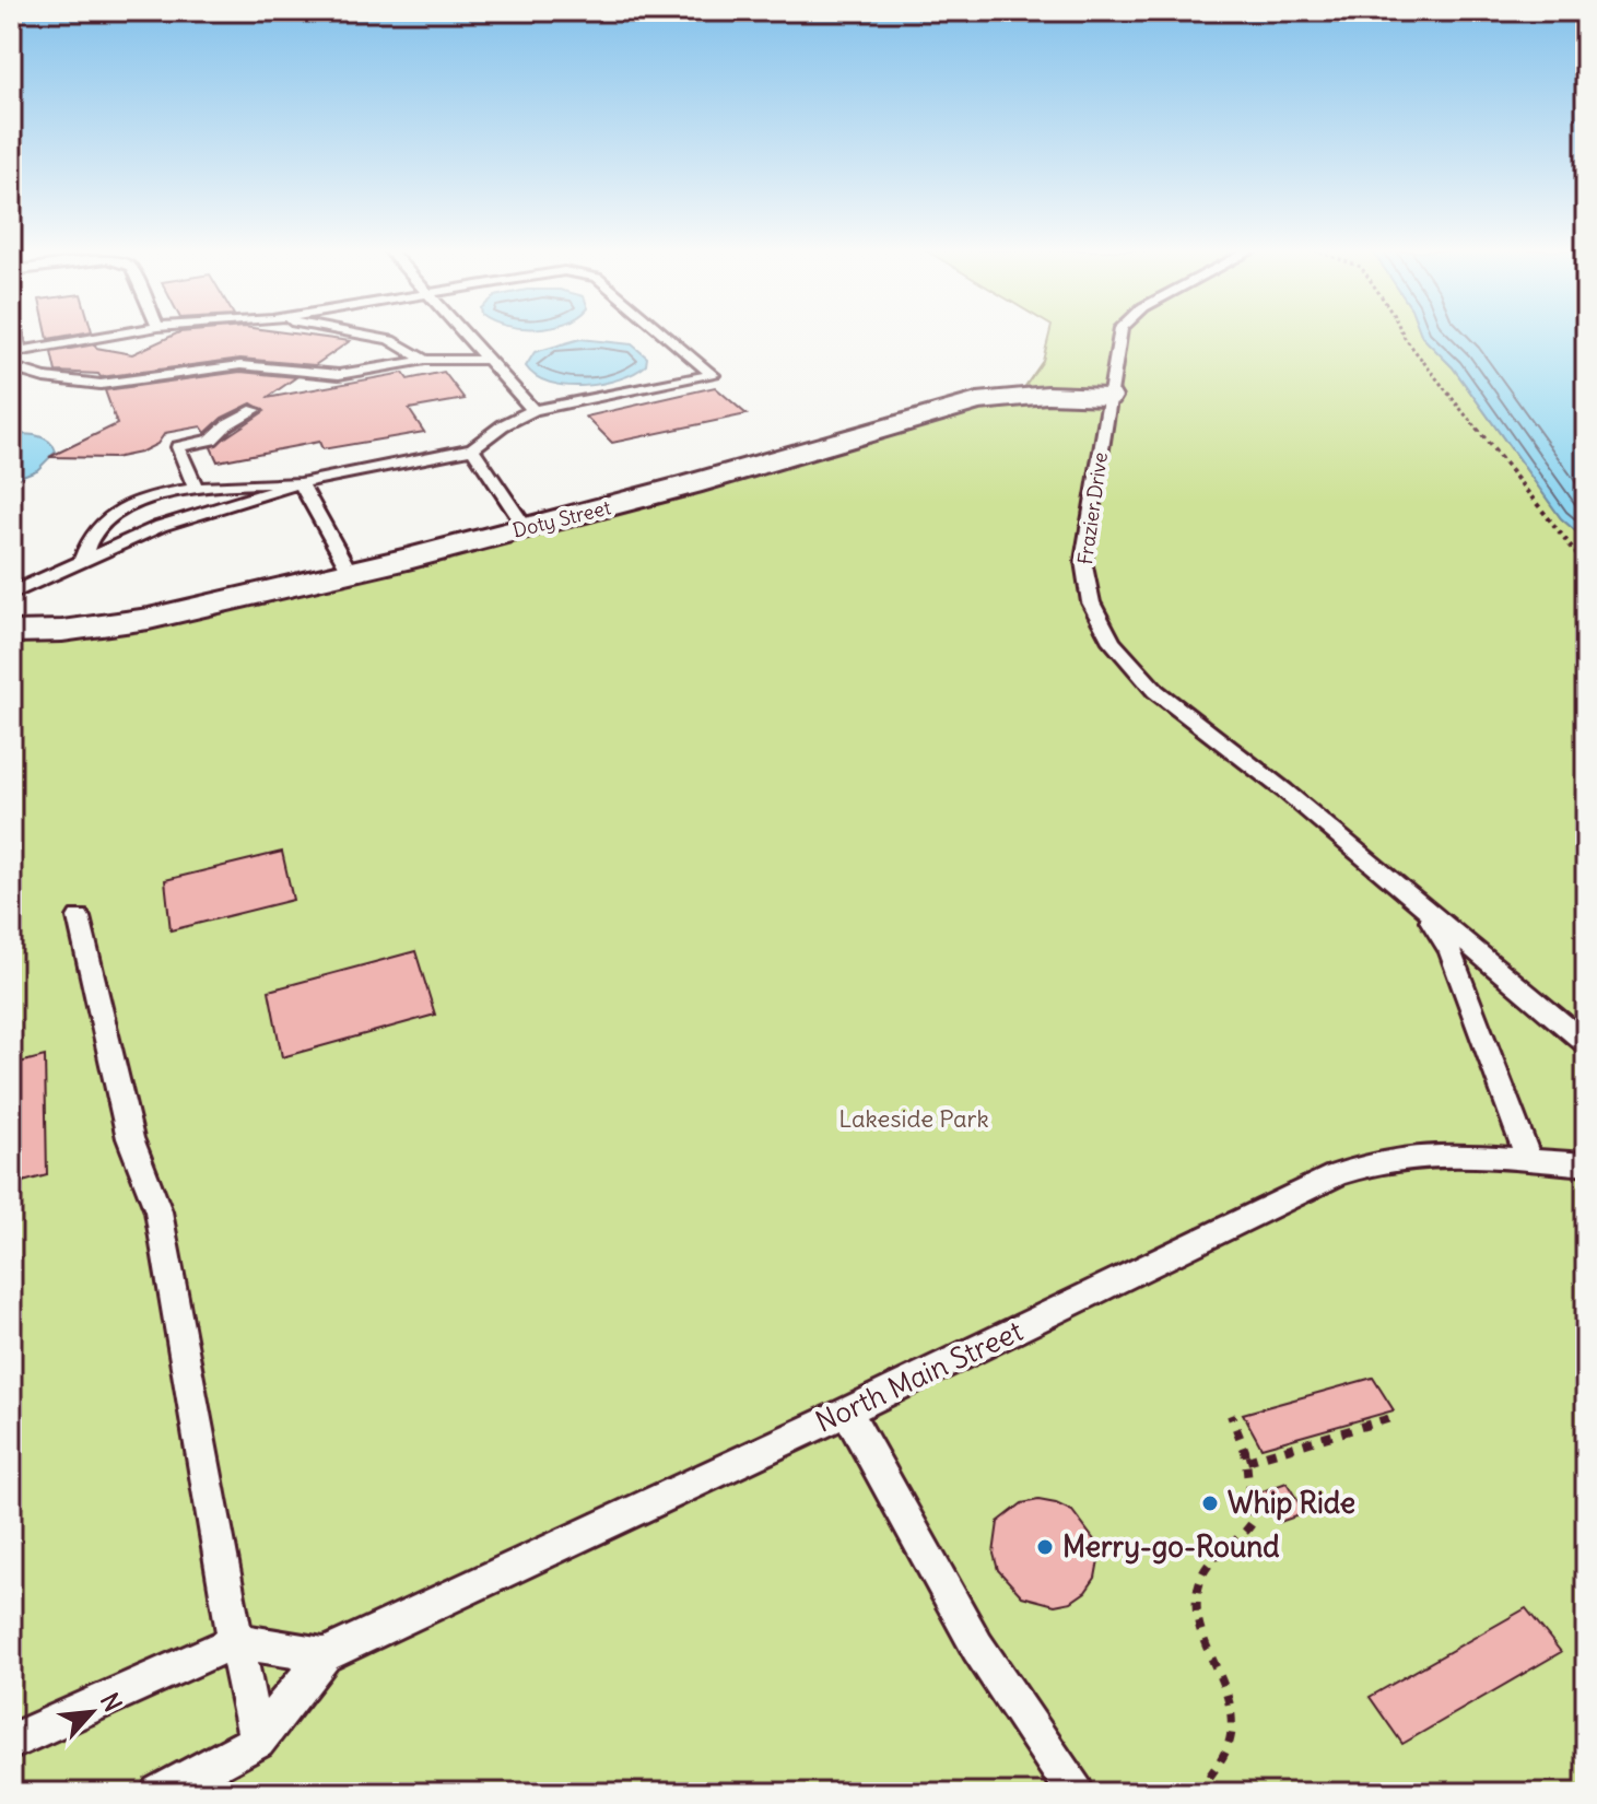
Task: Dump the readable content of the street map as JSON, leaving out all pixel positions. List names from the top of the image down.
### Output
{
  "streets": {
    "street": ["Doty Street"],
    "lane": ["Frazier Drive", "North Main Street"]
  },
  "crossings": [
    ["Frazier Drive", "Doty Street"],
    ["Frazier Drive", "North Main Street"]
  ],
  "parks": ["Lakeside Park"],
  "places": ["Whip Ride", "Merry-go-Round"],
  "north": "top right"
}
